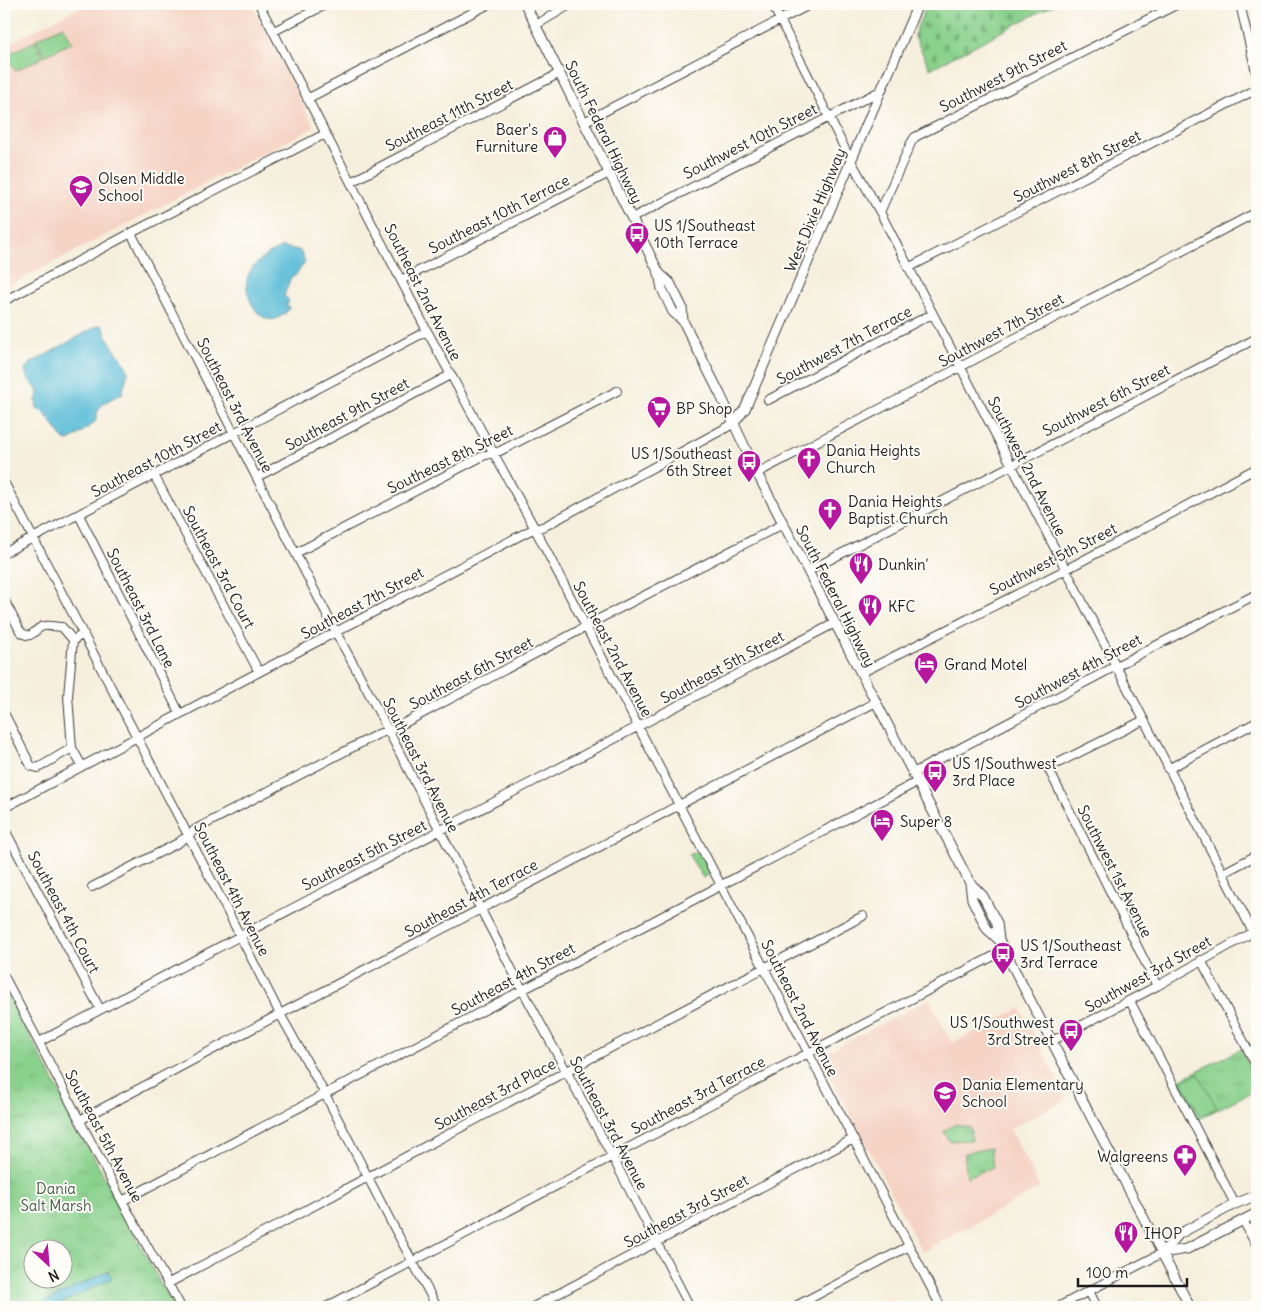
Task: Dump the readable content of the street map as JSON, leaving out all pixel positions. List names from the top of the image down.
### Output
{
  "streets": {
    "main road": ["South Federal Highway", "West Dixie Highway"],
    "street": [
      "Southwest 9th Street",
      "Southeast 11th Street",
      "Southwest 10th Street",
      "Southwest 8th Street",
      "Southeast 10th Terrace",
      "Southeast 2nd Avenue",
      "Southwest 7th Street",
      "Southwest 7th Terrace",
      "Southwest 6th Street",
      "Southeast 3rd Avenue",
      "Southeast 9th Street",
      "Southeast 10th Street",
      "Southeast 8th Street",
      "Southwest 2nd Avenue",
      "Southwest 5th Street",
      "Southeast 3rd Court",
      "Southeast 7th Street",
      "Southeast 3rd Lane",
      "Southeast 5th Street",
      "Southwest 4th Street",
      "Southeast 6th Street",
      "Southwest 1st Avenue",
      "Southeast 4th Avenue",
      "Southeast 4th Terrace",
      "Southeast 4th Court",
      "Southwest 3rd Street",
      "Southeast 4th Street",
      "Southeast 3rd Place",
      "Southeast 3rd Terrace",
      "Southeast 5th Avenue",
      "Southeast 3rd Street"
    ]
  },
  "crossings": [
    ["Southwest 9th Street", "Southwest 2nd Avenue"],
    ["Southeast 11th Street", "South Federal Highway"],
    ["Southeast 11th Street", "Southeast 2nd Avenue"],
    ["South Federal Highway", "Southwest 10th Street"],
    ["South Federal Highway", "West Dixie Highway"],
    ["South Federal Highway", "Southeast 10th Terrace"],
    ["South Federal Highway", "Southwest 7th Street"],
    ["South Federal Highway", "Southwest 6th Street"],
    ["South Federal Highway", "Southwest 5th Street"],
    ["South Federal Highway", "Southeast 7th Street"],
    ["South Federal Highway", "Southeast 5th Street"],
    ["South Federal Highway", "Southwest 4th Street"],
    ["South Federal Highway", "Southeast 6th Street"],
    ["South Federal Highway", "Southeast 4th Terrace"],
    ["South Federal Highway", "Southwest 3rd Street"],
    ["South Federal Highway", "Southeast 4th Street"],
    ["South Federal Highway", "Southeast 3rd Terrace"],
    ["Southwest 10th Street", "West Dixie Highway"],
    ["Southwest 10th Street", "Southwest 2nd Avenue"],
    ["Southwest 8th Street", "Southwest 2nd Avenue"],
    ["West Dixie Highway", "Southwest 2nd Avenue"],
    ["West Dixie Highway", "Southeast 7th Street"],
    ["Southeast 10th Terrace", "Southeast 2nd Avenue"],
    ["Southeast 2nd Avenue", "Southeast 9th Street"],
    ["Southeast 2nd Avenue", "Southeast 10th Street"],
    ["Southeast 2nd Avenue", "Southeast 8th Street"],
    ["Southeast 2nd Avenue", "Southeast 7th Street"],
    ["Southeast 2nd Avenue", "Southeast 5th Street"],
    ["Southeast 2nd Avenue", "Southeast 6th Street"],
    ["Southeast 2nd Avenue", "Southeast 4th Terrace"],
    ["Southeast 2nd Avenue", "Southeast 4th Street"],
    ["Southeast 2nd Avenue", "Southeast 3rd Place"],
    ["Southeast 2nd Avenue", "Southeast 3rd Terrace"],
    ["Southeast 2nd Avenue", "Southeast 3rd Street"],
    ["Southwest 7th Street", "Southwest 2nd Avenue"],
    ["Southwest 7th Terrace", "Southwest 2nd Avenue"],
    ["Southwest 6th Street", "Southwest 2nd Avenue"],
    ["Southeast 3rd Avenue", "Southeast 9th Street"],
    ["Southeast 3rd Avenue", "Southeast 10th Street"],
    ["Southeast 3rd Avenue", "Southeast 8th Street"],
    ["Southeast 3rd Avenue", "Southeast 7th Street"],
    ["Southeast 3rd Avenue", "Southeast 5th Street"],
    ["Southeast 3rd Avenue", "Southeast 6th Street"],
    ["Southeast 3rd Avenue", "Southeast 4th Terrace"],
    ["Southeast 3rd Avenue", "Southeast 4th Street"],
    ["Southeast 3rd Avenue", "Southeast 3rd Place"],
    ["Southeast 3rd Avenue", "Southeast 3rd Terrace"],
    ["Southeast 3rd Avenue", "Southeast 3rd Street"],
    ["Southeast 10th Street", "Southeast 3rd Court"],
    ["Southeast 10th Street", "Southeast 3rd Lane"],
    ["Southeast 10th Street", "Southeast 4th Avenue"],
    ["Southwest 2nd Avenue", "Southwest 5th Street"],
    ["Southwest 2nd Avenue", "Southwest 4th Street"],
    ["Southwest 2nd Avenue", "Southwest 1st Avenue"],
    ["Southwest 2nd Avenue", "Southwest 3rd Street"],
    ["Southeast 3rd Court", "Southeast 7th Street"],
    ["Southeast 7th Street", "Southeast 3rd Lane"],
    ["Southeast 7th Street", "Southeast 4th Avenue"],
    ["Southeast 5th Street", "Southeast 4th Avenue"],
    ["Southeast 5th Street", "Southeast 4th Court"],
    ["Southeast 5th Street", "Southeast 5th Avenue"],
    ["Southeast 6th Street", "Southeast 4th Avenue"],
    ["Southwest 1st Avenue", "Southwest 3rd Street"],
    ["Southeast 4th Avenue", "Southeast 4th Terrace"],
    ["Southeast 4th Avenue", "Southeast 4th Street"],
    ["Southeast 4th Avenue", "Southeast 3rd Place"],
    ["Southeast 4th Avenue", "Southeast 3rd Terrace"],
    ["Southeast 4th Terrace", "Southeast 5th Avenue"],
    ["Southeast 4th Street", "Southeast 5th Avenue"],
    ["Southeast 3rd Place", "Southeast 5th Avenue"]
  ],
  "parks": ["Dania Salt Marsh"],
  "places": {
    "shop": ["Baer's Furniture"],
    "school or university": ["Olsen Middle School", "Dania Elementary School"],
    "bus stop": [
      "US 1/Southeast 10th Terrace",
      "US 1/Southeast 6th Street",
      "US 1/Southwest 3rd Place",
      "US 1/Southeast 3rd Terrace",
      "US 1/Southwest 3rd Street"
    ],
    "supermarket": ["BP Shop"],
    "church": ["Dania Heights Church", "Dania Heights Baptist Church"],
    "restaurant": ["Dunkin'", "KFC", "IHOP"],
    "hotel": ["Grand Motel", "Super 8"],
    "pharmacy": ["Walgreens"]
  },
  "scale_bar": "100 m",
  "north": "bottom right"
}
